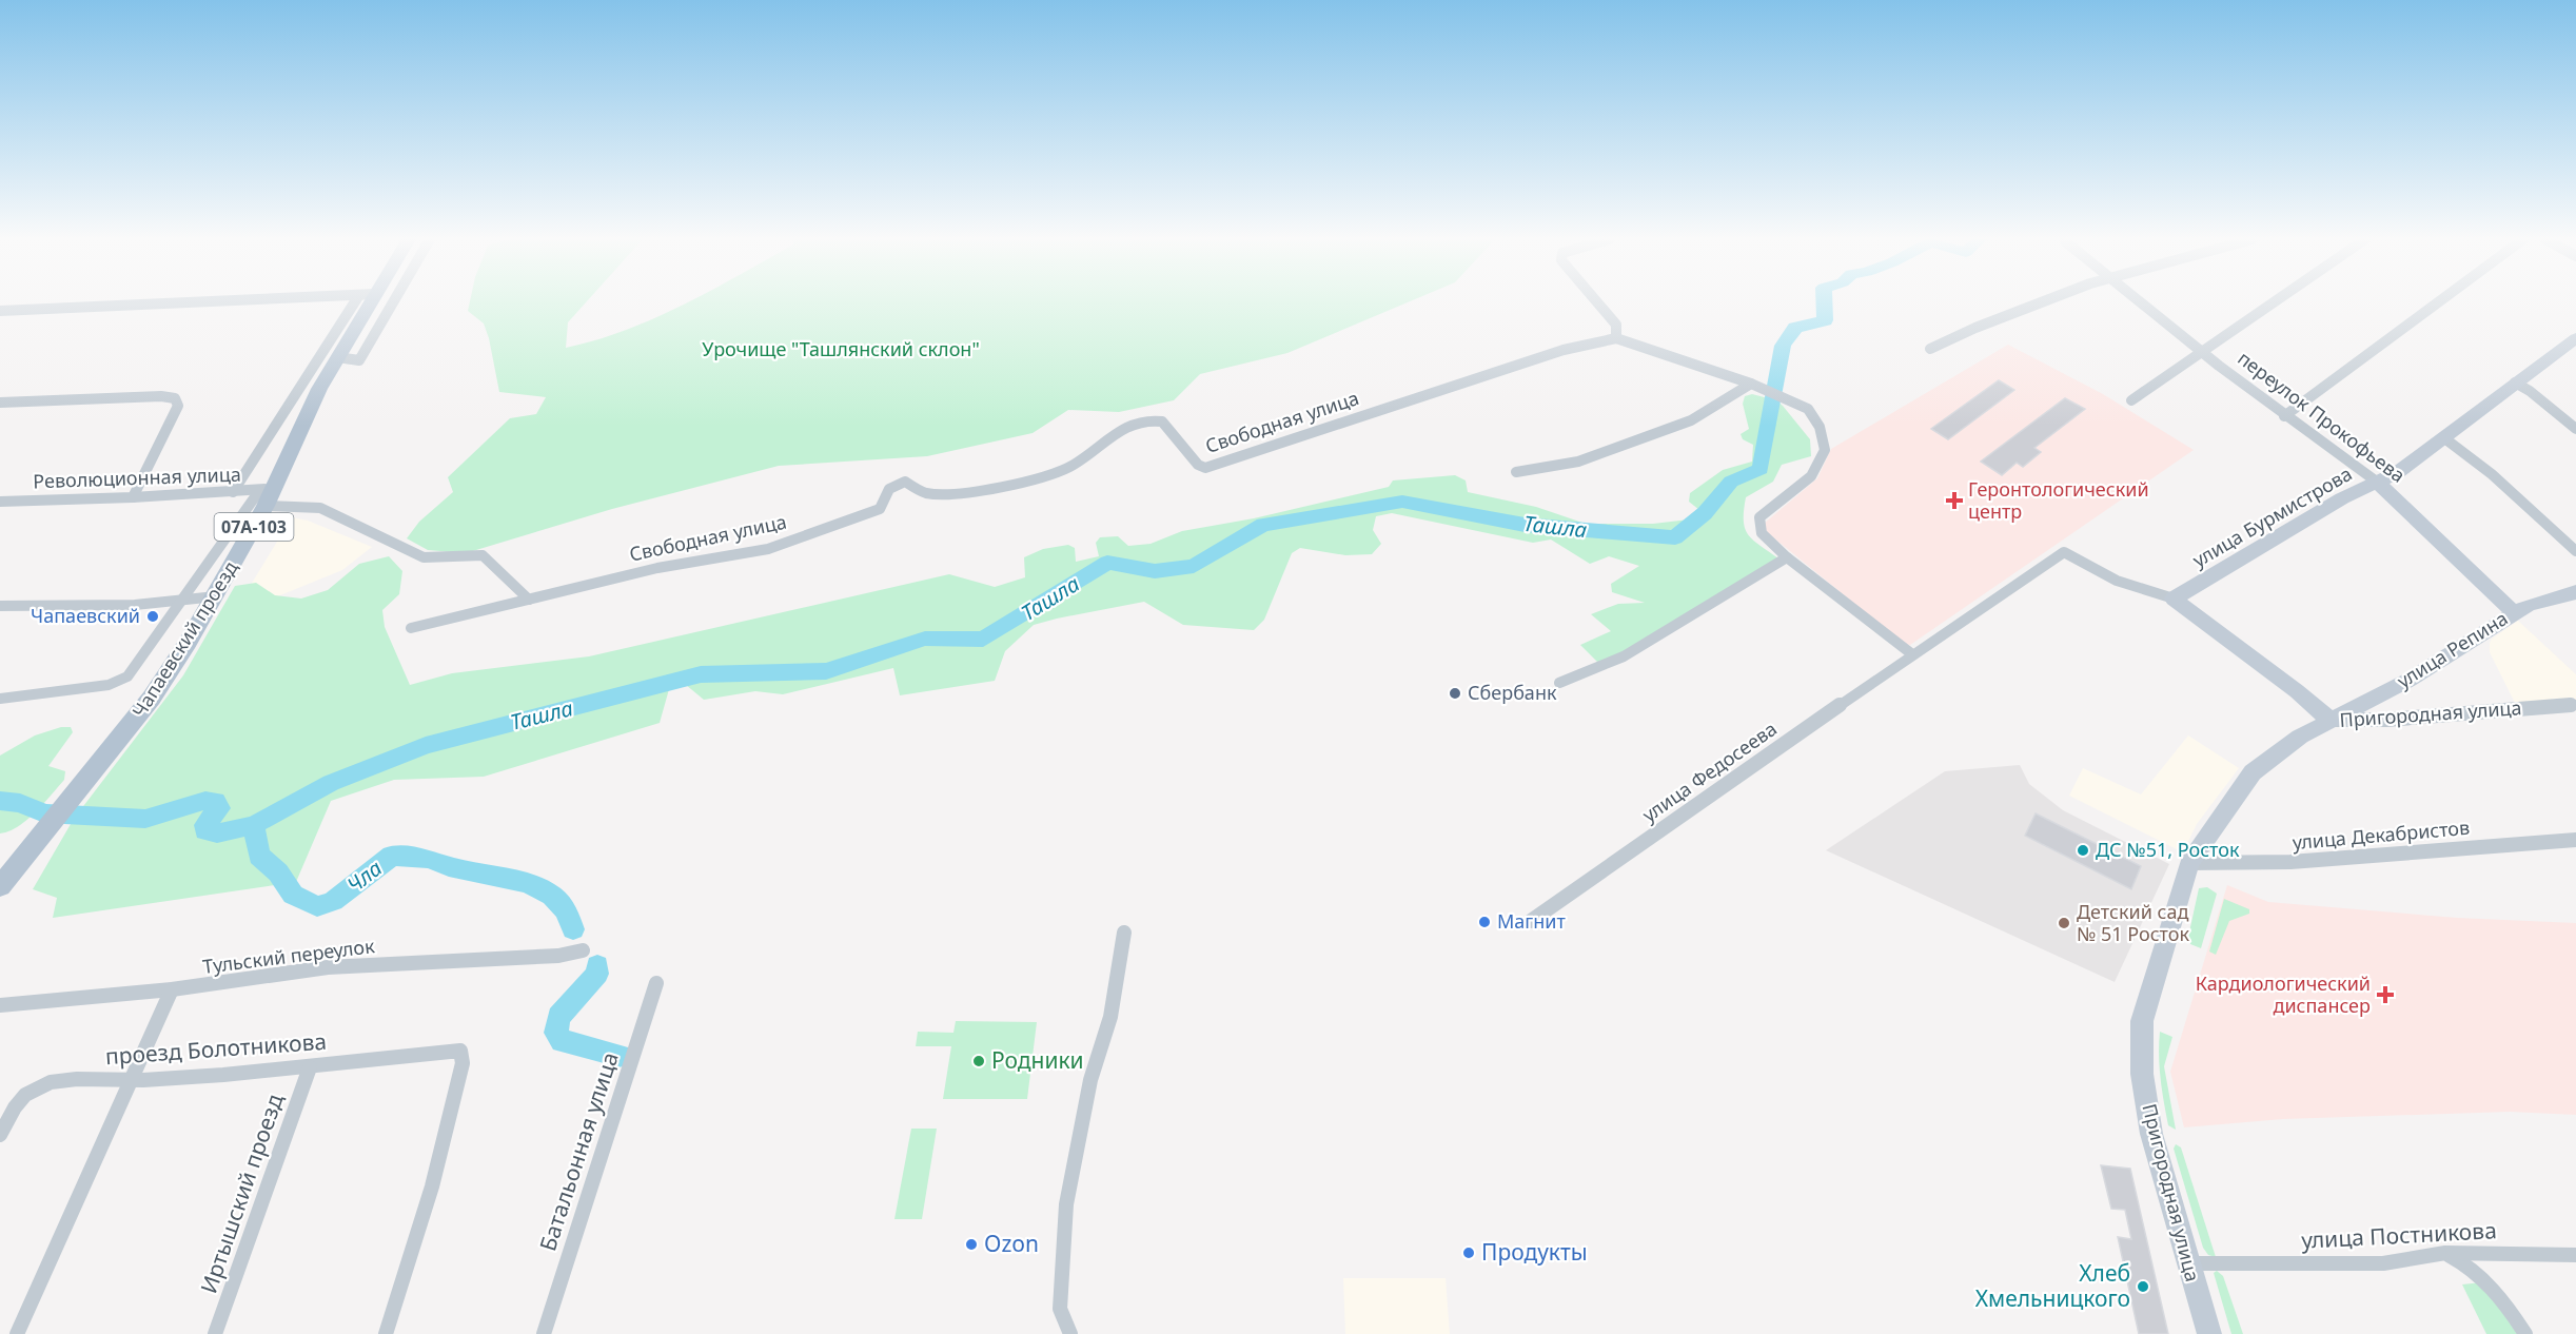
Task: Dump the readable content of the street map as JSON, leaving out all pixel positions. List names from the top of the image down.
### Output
{
  "streets": {
    "main road": ["07А-103", "Чапаевский проезд"],
    "street": [
      "переулок Прокофьева",
      "Свободная улица",
      "Революционная улица",
      "улица Бурмистрова",
      "улица Репина",
      "Пригородная улица",
      "улица Федосеева",
      "улица Декабристов",
      "Тульский переулок",
      "проезд Болотникова",
      "Батальонная улица",
      "Иртышский проезд",
      "улица Постникова"
    ]
  },
  "crossings": [
    ["переулок Прокофьева", "улица Бурмистрова"],
    ["переулок Прокофьева", "улица Репина"],
    ["Свободная улица", "Революционная улица"],
    ["Революционная улица", "Чапаевский проезд"],
    ["улица Бурмистрова", "улица Федосеева"],
    ["улица Репина", "Пригородная улица"],
    ["Пригородная улица", "улица Декабристов"],
    ["Пригородная улица", "улица Постникова"],
    ["проезд Болотникова", "Иртышский проезд"]
  ],
  "water": ["Ташла", "Чла"],
  "parks": ["Урочище \"Ташлянский склон\""],
  "places": {
    "health": ["Геронтологический центр", "Кардиологический диспансер"],
    "other": [
      "Чапаевский",
      "Сбербанк",
      "ДС №51, Росток",
      "Магнит",
      "Детский сад № 51 Росток",
      "Родники",
      "Ozon",
      "Продукты",
      "Хлеб Хмельницкого"
    ]
  }
}
